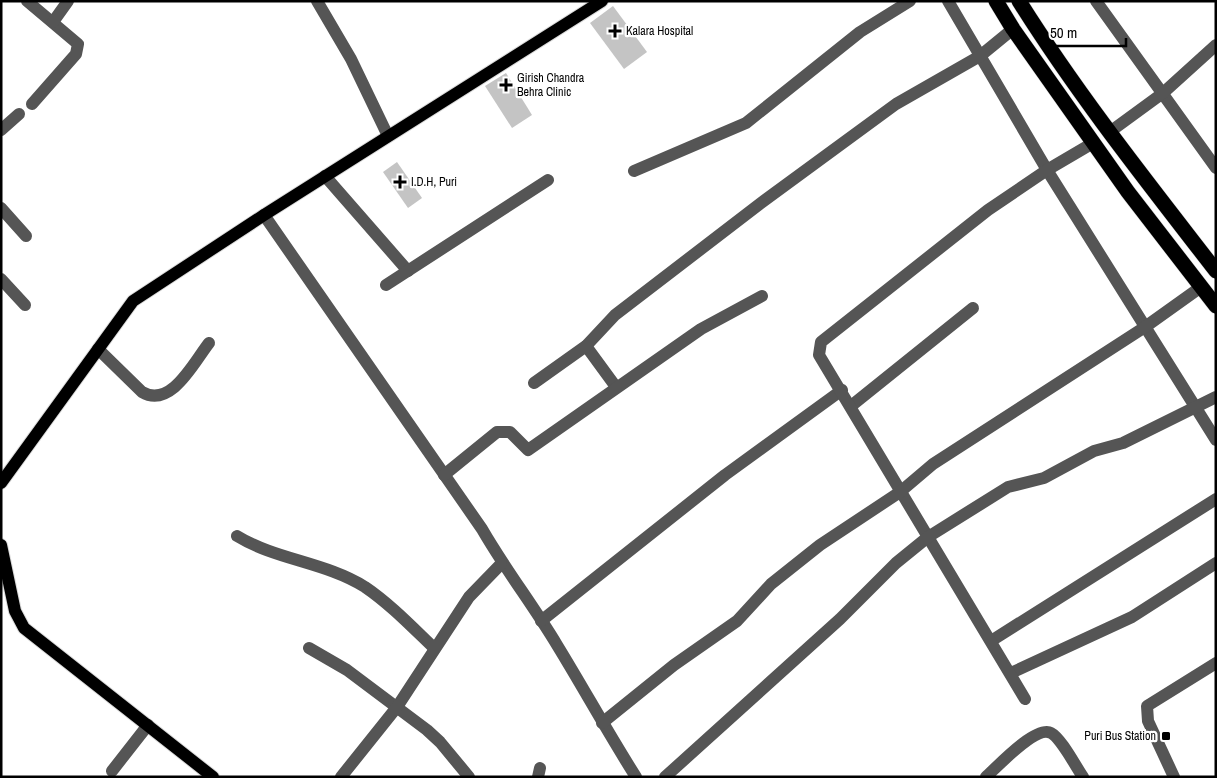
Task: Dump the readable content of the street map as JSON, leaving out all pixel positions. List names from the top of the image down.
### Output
{
  "places": {
    "health": ["Kalara Hospital", "Girish Chandra Behra Clinic", "I.D.H, Puri"],
    "transit": ["Puri Bus Station"]
  },
  "scale_bar": "50 m"
}
